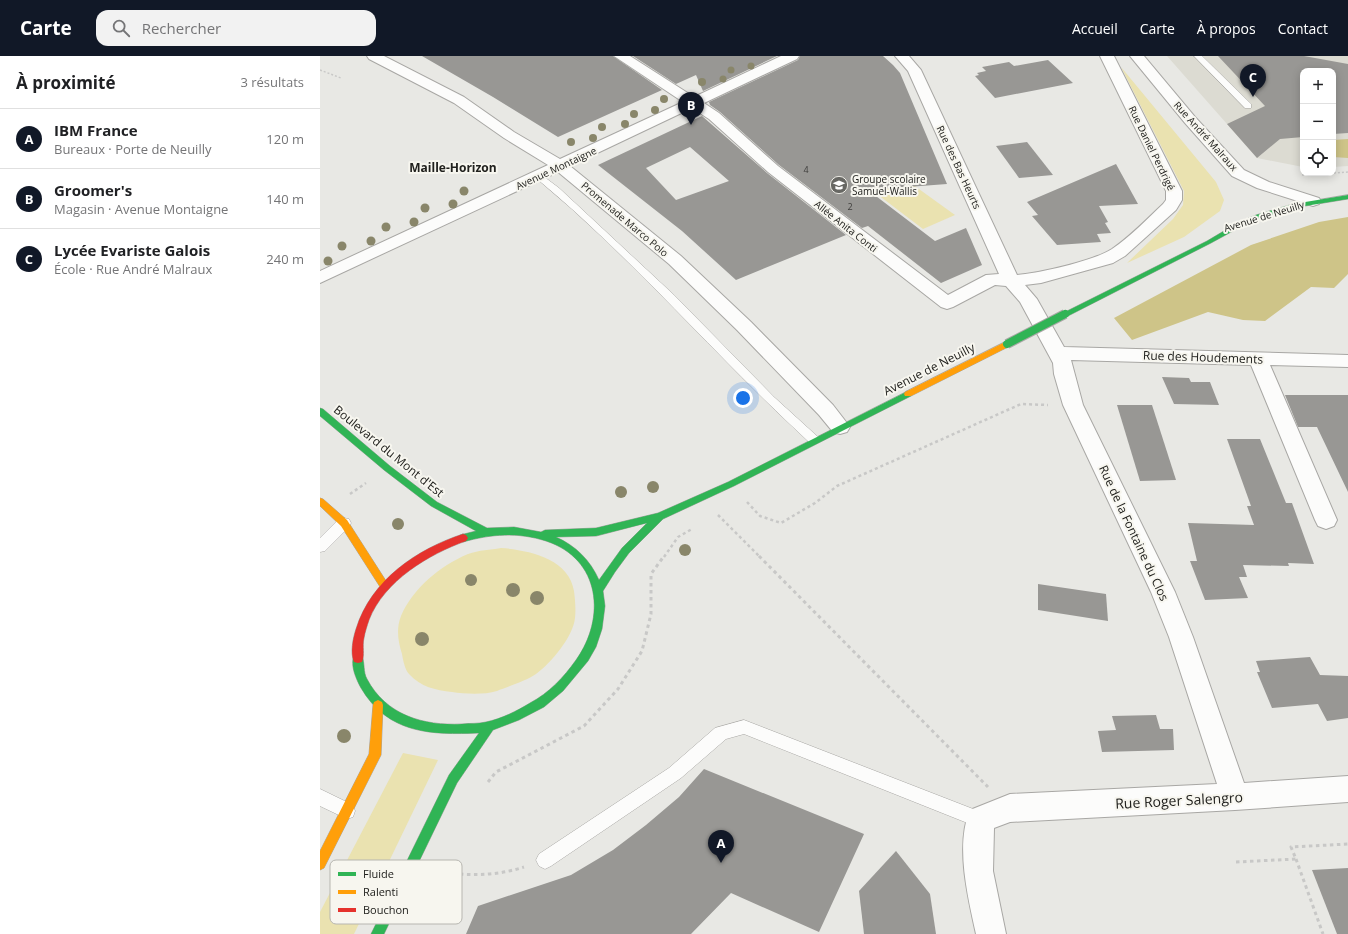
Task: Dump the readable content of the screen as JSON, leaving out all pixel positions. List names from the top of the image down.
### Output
{
  "streets": {
    "main road": ["Avenue de Neuilly", "Boulevard du Mont d'Est"],
    "street": [
      "Rue André Malraux",
      "Rue Daniel Perdrigé",
      "Rue des Bas Heurts",
      "Avenue Montaigne",
      "Promenade Marco Polo",
      "Allée Anita Conti",
      "Rue des Houdements",
      "Rue de la Fontaine du Clos",
      "Rue Roger Salengro"
    ]
  },
  "crossings": [
    ["Rue André Malraux", "Avenue de Neuilly"],
    ["Rue Daniel Perdrigé", "Rue des Bas Heurts"],
    ["Rue Daniel Perdrigé", "Allée Anita Conti"],
    ["Rue Daniel Perdrigé", "Rue de la Fontaine du Clos"],
    ["Rue des Bas Heurts", "Allée Anita Conti"],
    ["Rue des Bas Heurts", "Rue de la Fontaine du Clos"],
    ["Avenue Montaigne", "Promenade Marco Polo"],
    ["Avenue Montaigne", "Allée Anita Conti"],
    ["Avenue de Neuilly", "Promenade Marco Polo"],
    ["Allée Anita Conti", "Rue de la Fontaine du Clos"],
    ["Rue des Houdements", "Rue de la Fontaine du Clos"],
    ["Rue de la Fontaine du Clos", "Rue Roger Salengro"]
  ],
  "districts": ["Maille-Horizon"],
  "places": {
    "school or university": ["Groupe scolaire Samuel-Wallis"]
  },
  "house_numbers": ["4", "2"],
  "legend": ["Fluide", "Ralenti", "Bouchon"],
  "page": {
    "header": "Carte",
    "search": "Rechercher",
    "nav": [
      "Accueil",
      "Carte",
      "À propos",
      "Contact"
    ],
    "heading": ["À proximité", "3 résultats"],
    "pins": ["C", "B", "A"],
    "map_buttons": ["+", "−"],
    "list": [
      {
        "mark": "A",
        "name": "IBM France",
        "note": "Bureaux · Porte de Neuilly",
        "value": "120 m"
      },
      {
        "mark": "B",
        "name": "Groomer's",
        "note": "Magasin · Avenue Montaigne",
        "value": "140 m"
      },
      {
        "mark": "C",
        "name": "Lycée Evariste Galois",
        "note": "École · Rue André Malraux",
        "value": "240 m"
      }
    ]
  }
}
